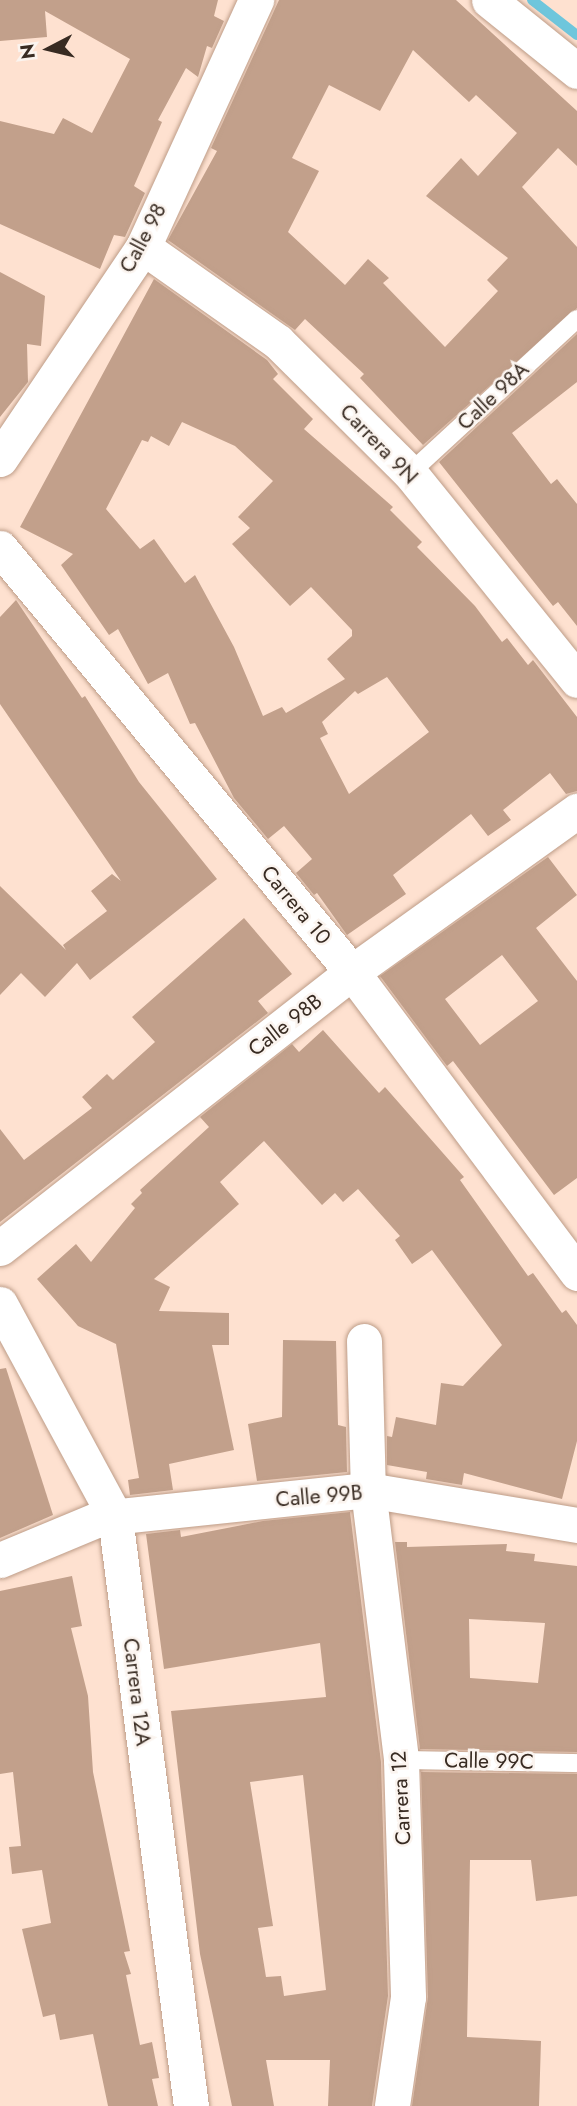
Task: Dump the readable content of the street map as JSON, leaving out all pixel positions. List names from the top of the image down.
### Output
{
  "streets": {
    "street": [
      "Calle 98",
      "Carrera 9N",
      "Carrera 10",
      "Calle 98B",
      "Calle 99B",
      "Carrera 12A",
      "Carrera 12"
    ],
    "lane": ["Calle 98A", "Calle 99C"]
  },
  "crossings": [
    ["Calle 98", "Carrera 9N"],
    ["Calle 98A", "Carrera 9N"],
    ["Carrera 10", "Calle 98B"],
    ["Calle 99B", "Carrera 12A"],
    ["Calle 99B", "Carrera 12"],
    ["Calle 99C", "Carrera 12"]
  ],
  "north": "left"
}
